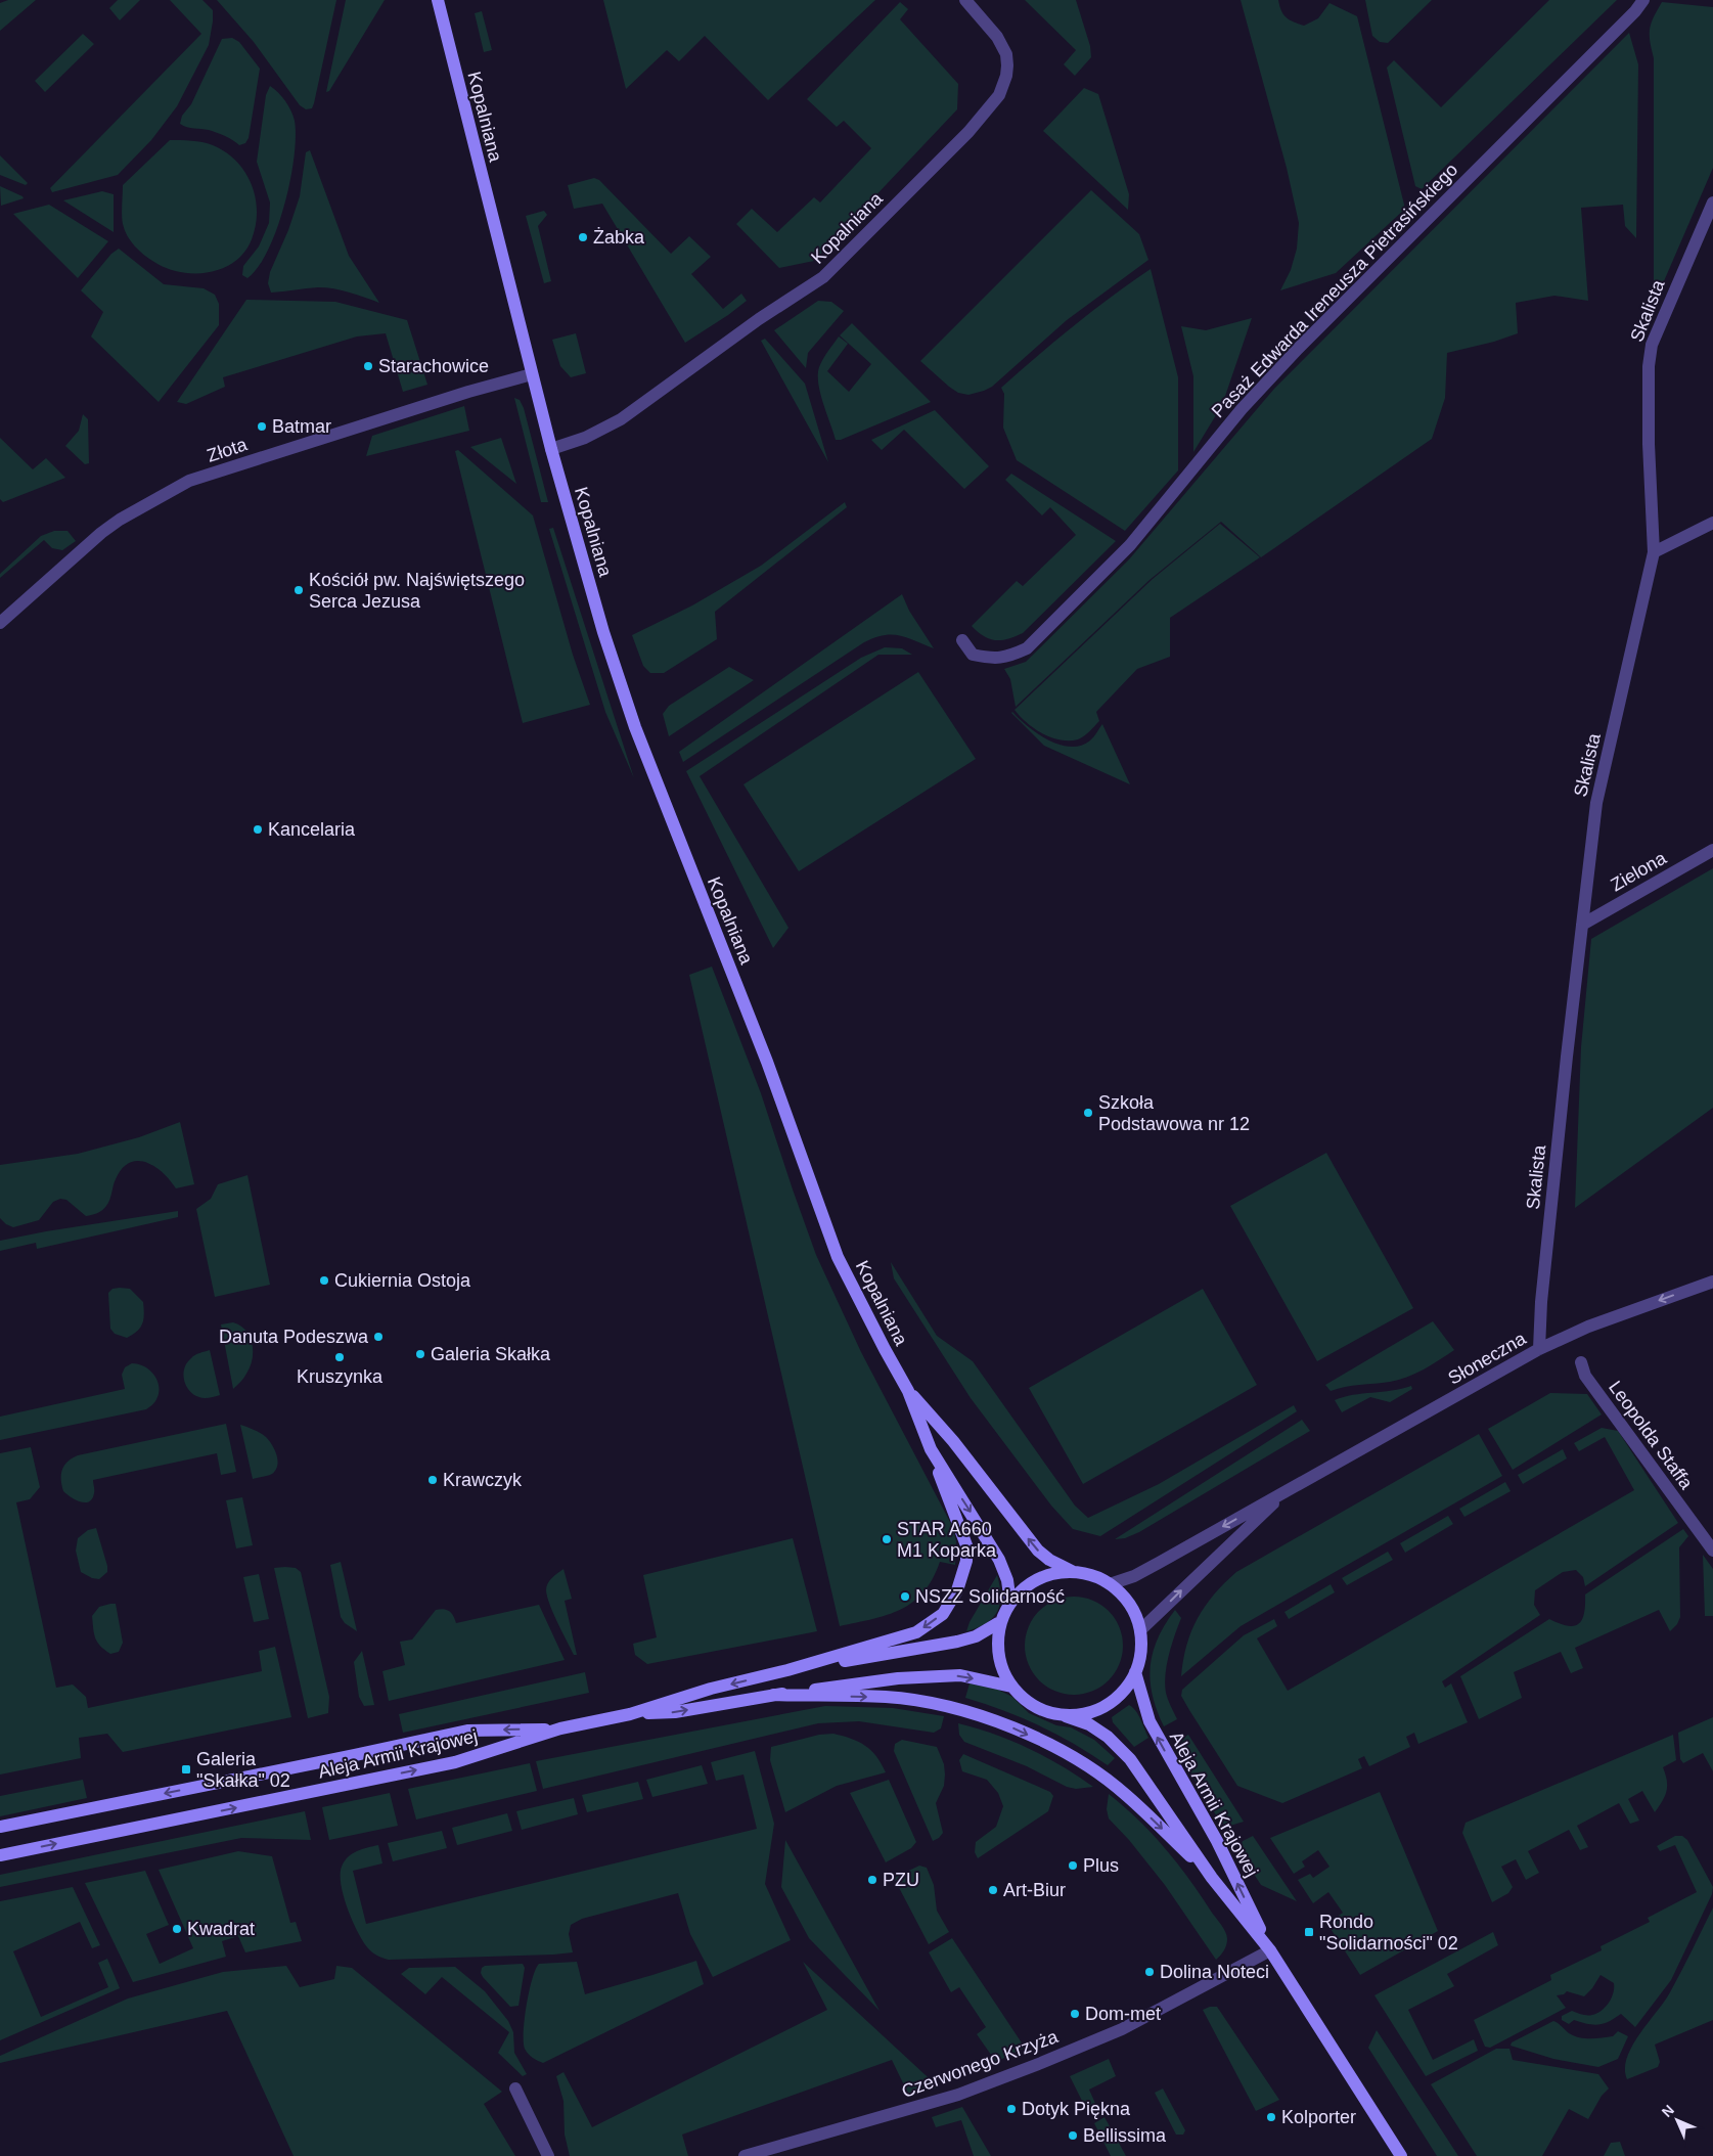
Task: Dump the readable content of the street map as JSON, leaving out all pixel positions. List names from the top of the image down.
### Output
{
  "streets": {
    "street": [
      "Kopalniana",
      "Pasaż Edwarda Ireneusza Pietrasińskiego",
      "Skalista",
      "Złota",
      "Zielona",
      "Słoneczna",
      "Leopolda Staffa",
      "Aleja Armii Krajowej",
      "Czerwonego Krzyża"
    ]
  },
  "crossings": [
    ["Kopalniana", "Złota"],
    ["Kopalniana", "Słoneczna"],
    ["Kopalniana", "Aleja Armii Krajowej"],
    ["Skalista", "Zielona"],
    ["Skalista", "Słoneczna"],
    ["Słoneczna", "Aleja Armii Krajowej"],
    ["Aleja Armii Krajowej", "Czerwonego Krzyża"]
  ],
  "places": {
    "other": [
      "Żabka",
      "Starachowice",
      "Batmar",
      "Kościół pw. Najświętszego Serca Jezusa",
      "Kancelaria",
      "Szkoła Podstawowa nr 12",
      "Cukiernia Ostoja",
      "Danuta Podeszwa",
      "Galeria Skałka",
      "Kruszynka",
      "Krawczyk",
      "STAR A660 M1 Koparka",
      "NSZZ Solidarność",
      "Plus",
      "PZU",
      "Art-Biur",
      "Kwadrat",
      "Dolina Noteci",
      "Dom-met",
      "Dotyk Piękna",
      "Kolporter",
      "Bellissima"
    ],
    "transit": ["Galeria \"Skałka\" 02", "Rondo \"Solidarności\" 02"]
  },
  "north": "top left"
}
